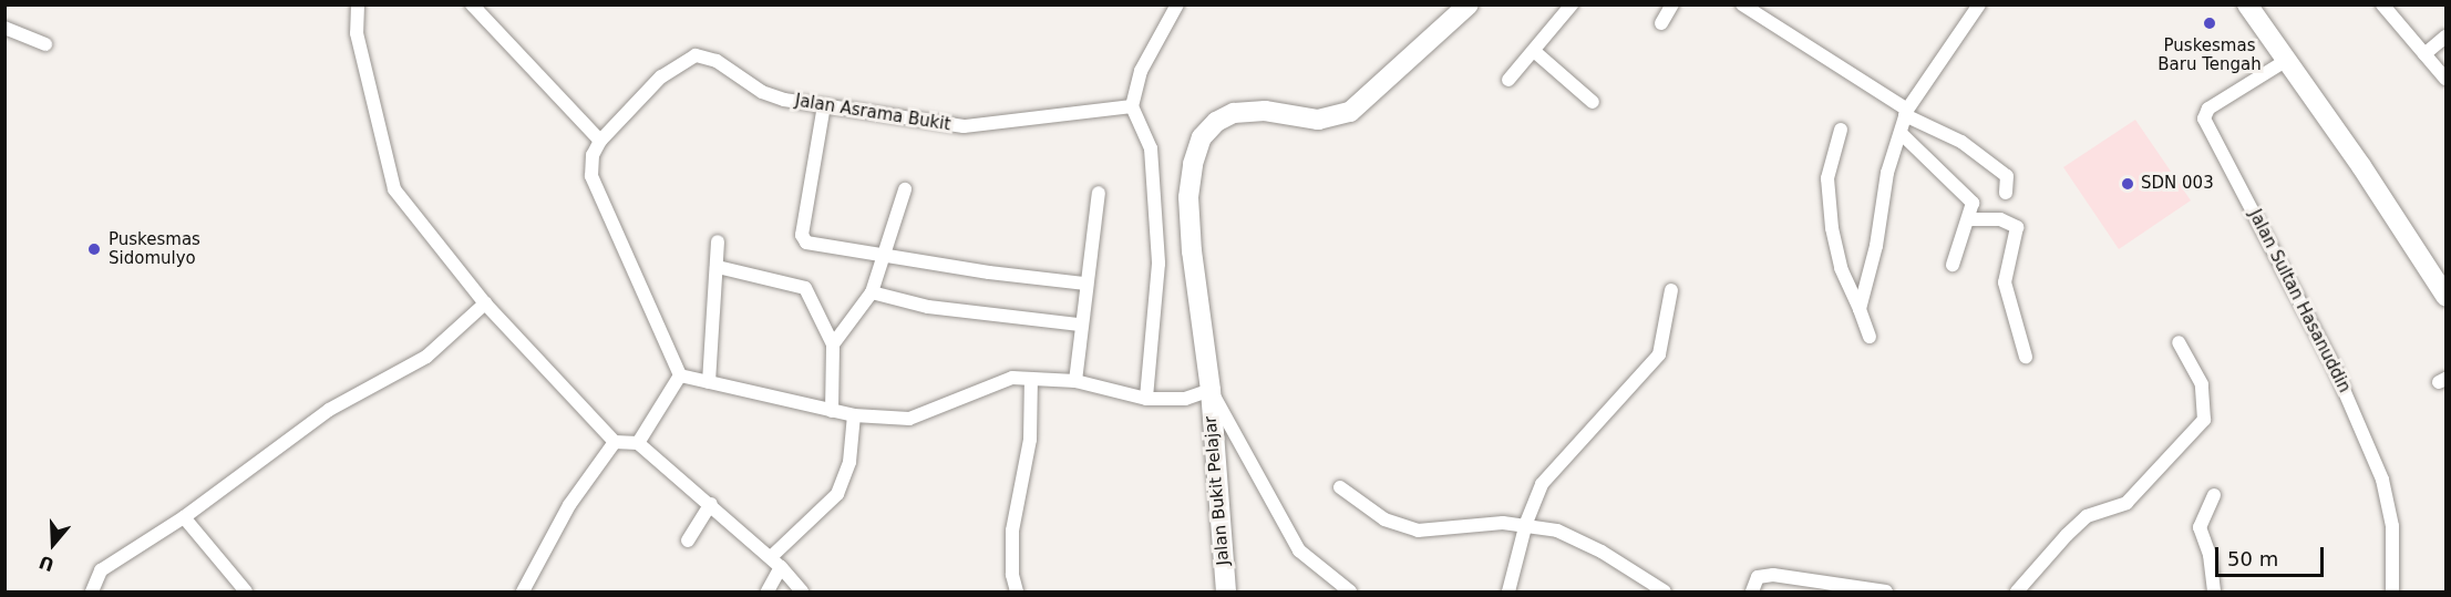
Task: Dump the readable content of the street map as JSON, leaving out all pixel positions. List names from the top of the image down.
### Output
{
  "streets": {
    "street": ["Jalan Asrama Bukit", "Jalan Sultan Hasanuddin", "Jalan Bukit Pelajar"]
  },
  "places": ["Puskesmas Baru Tengah", "SDN 003", "Puskesmas Sidomulyo"],
  "scale_bar": "50 m",
  "north": "bottom"
}
